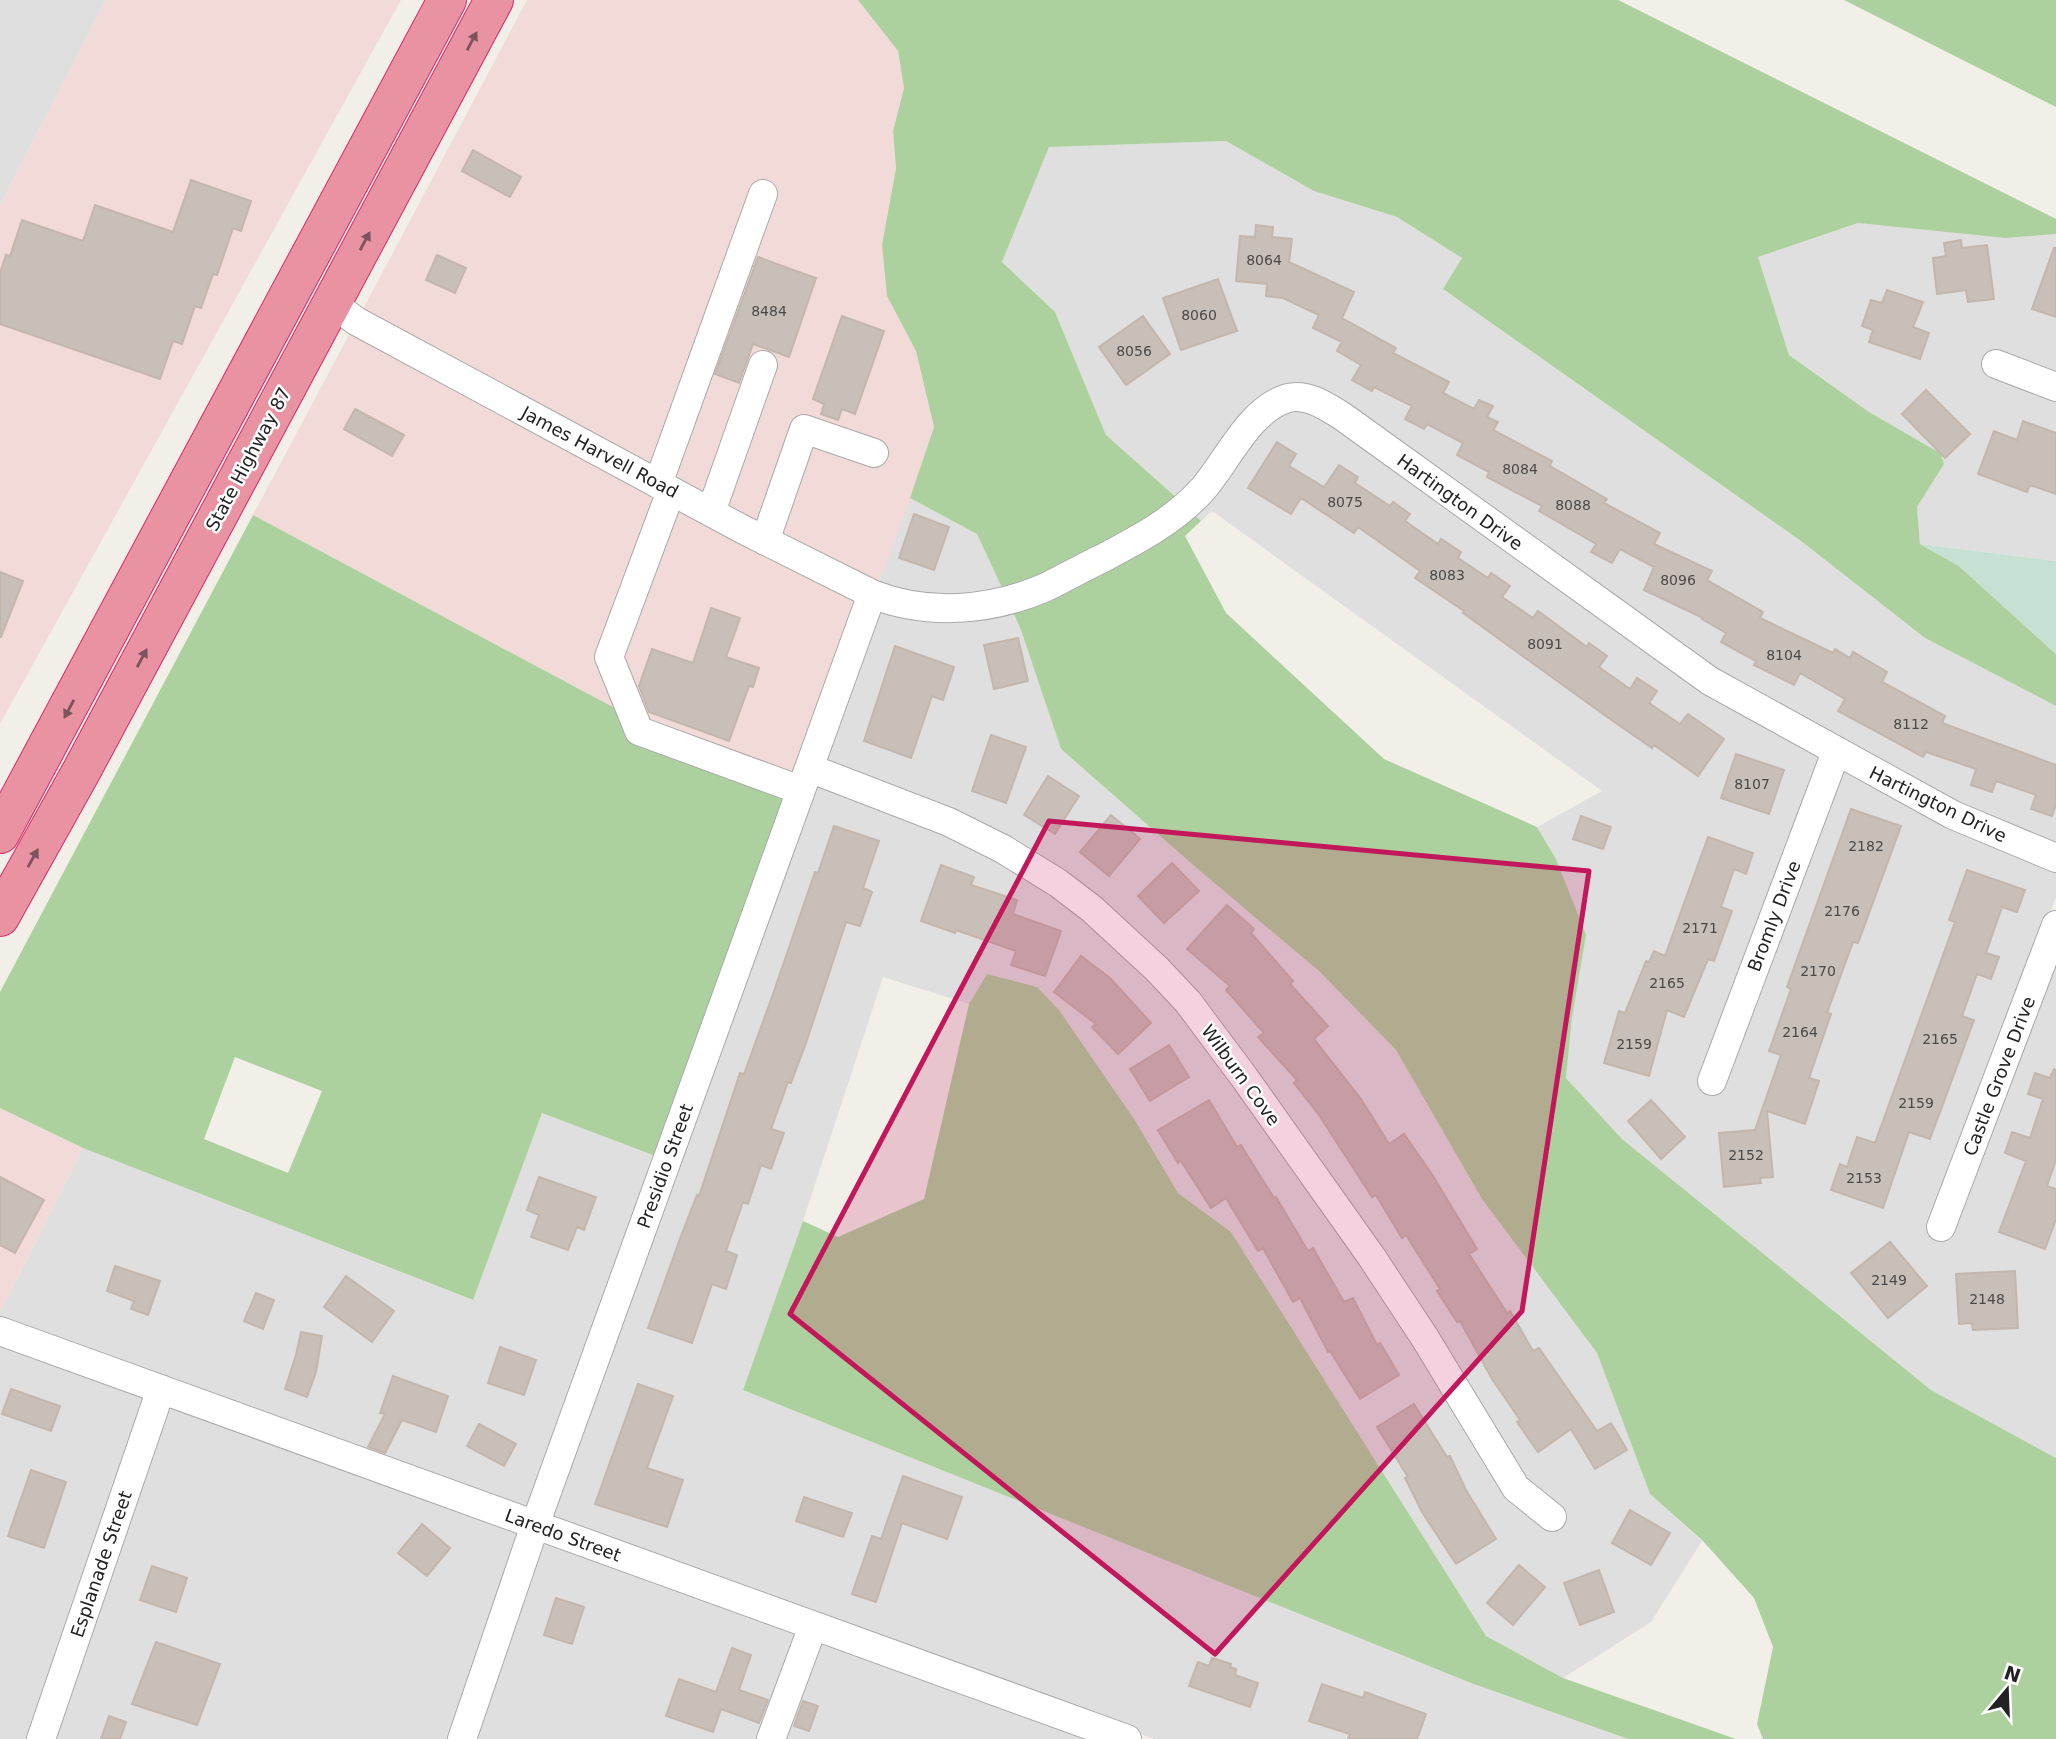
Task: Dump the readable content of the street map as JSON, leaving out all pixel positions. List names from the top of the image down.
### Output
{
  "streets": {
    "highway": ["State Highway 87"],
    "street": [
      "James Harvell Road",
      "Hartington Drive",
      "Bromly Drive",
      "Wilburn Cove",
      "Castle Grove Drive",
      "Presidio Street",
      "Laredo Street",
      "Esplanade Street"
    ]
  },
  "crossings": [
    ["James Harvell Road", "State Highway 87"],
    ["James Harvell Road", "Hartington Drive"],
    ["James Harvell Road", "Wilburn Cove"],
    ["James Harvell Road", "Presidio Street"],
    ["Hartington Drive", "Bromly Drive"],
    ["Hartington Drive", "Presidio Street"],
    ["Wilburn Cove", "Presidio Street"],
    ["Presidio Street", "Laredo Street"],
    ["Laredo Street", "Esplanade Street"]
  ],
  "house_numbers": [
    "8064",
    "8484",
    "8060",
    "8056",
    "8084",
    "8075",
    "8088",
    "8083",
    "8096",
    "8091",
    "8104",
    "8112",
    "8107",
    "2182",
    "2176",
    "2171",
    "2170",
    "2165",
    "2164",
    "2165",
    "2159",
    "2159",
    "2152",
    "2153",
    "2149",
    "2148"
  ],
  "north": "top"
}
